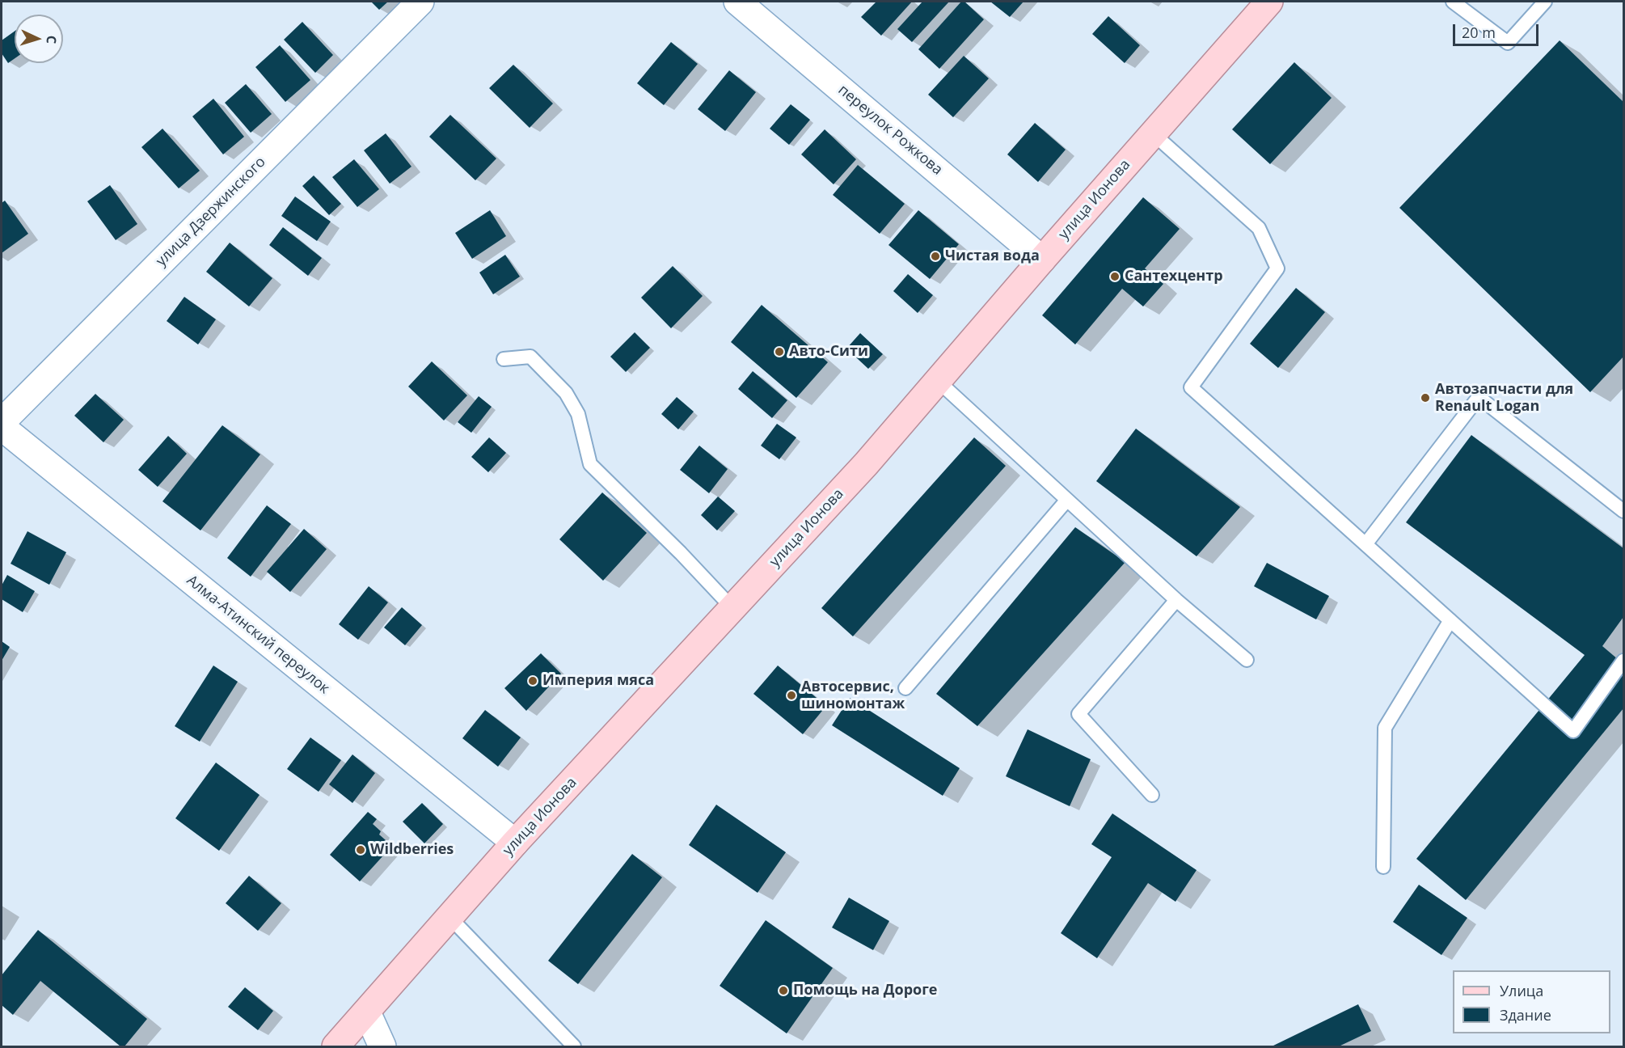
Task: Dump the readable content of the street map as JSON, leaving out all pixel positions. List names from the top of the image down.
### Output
{
  "streets": {
    "main road": ["улица Ионова"],
    "street": ["переулок Рожкова", "улица Дзержинского", "Алма-Атинский переулок"]
  },
  "crossings": [
    ["переулок Рожкова", "улица Ионова"],
    ["улица Ионова", "Алма-Атинский переулок"]
  ],
  "places": [
    "Чистая вода",
    "Сантехцентр",
    "Авто-Сити",
    "Автозапчасти для Renault Logan",
    "Империя мяса",
    "Автосервис, шиномонтаж",
    "Wildberries",
    "Помощь на Дороге"
  ],
  "legend": ["Улица", "Здание"],
  "scale_bar": "20 m",
  "north": "right"
}
